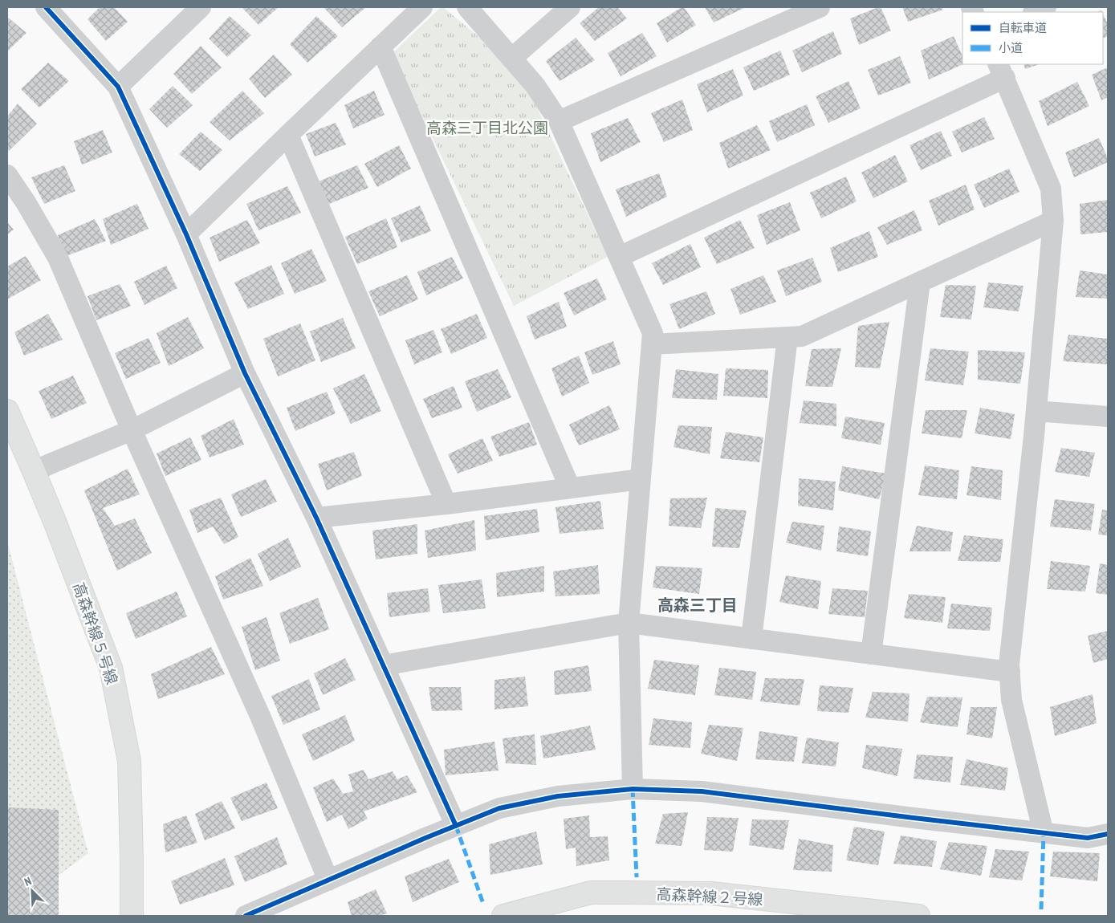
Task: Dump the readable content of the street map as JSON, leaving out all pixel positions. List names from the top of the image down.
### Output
{
  "streets": {
    "street": ["高森幹線５号線", "高森幹線２号線"]
  },
  "districts": ["高森三丁目"],
  "parks": ["高森三丁目北公園"],
  "legend": ["自転車道", "小道"],
  "north": "top left"
}
